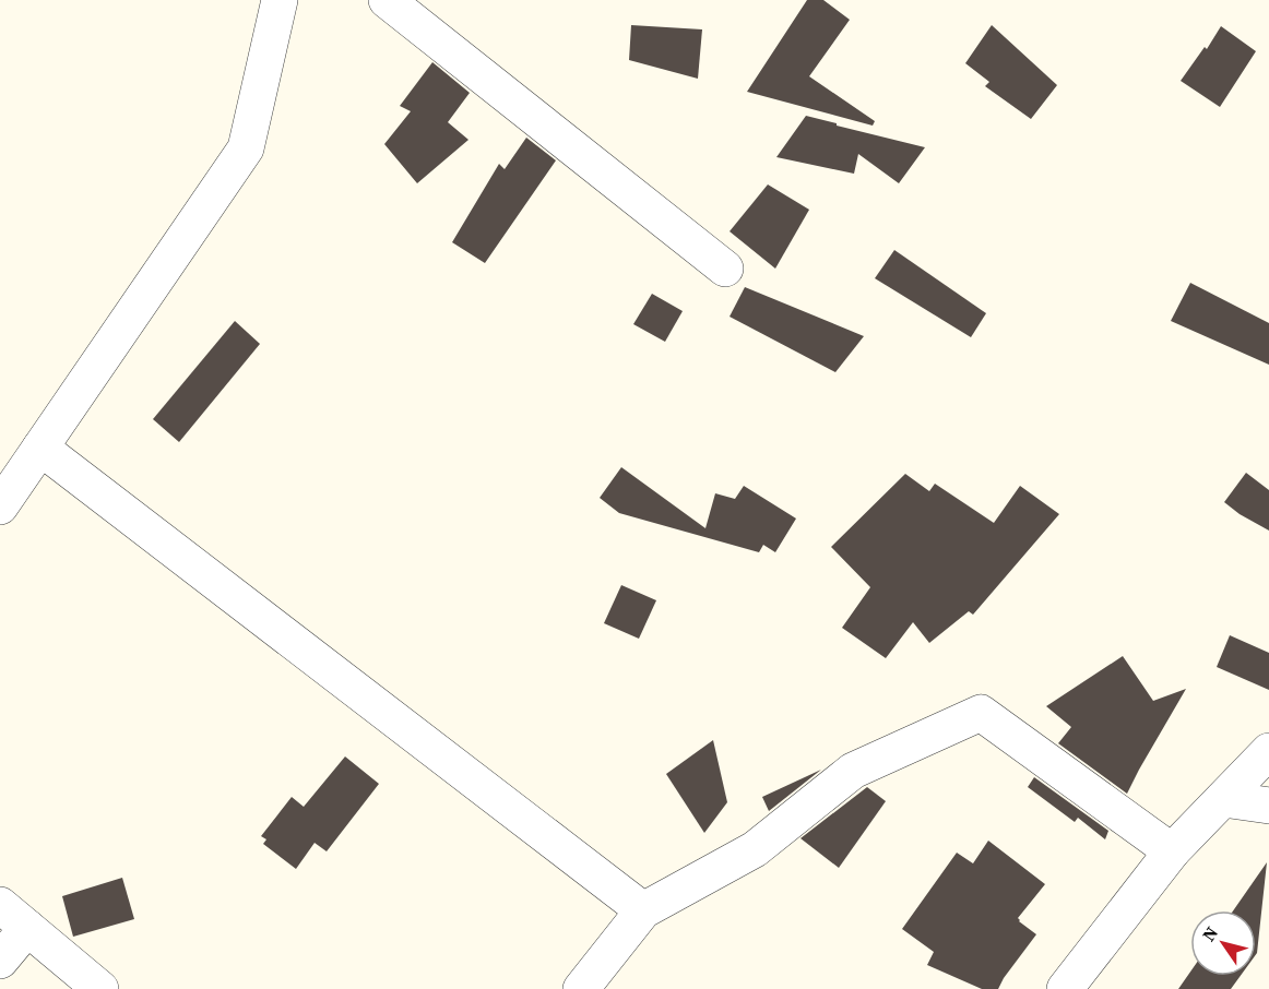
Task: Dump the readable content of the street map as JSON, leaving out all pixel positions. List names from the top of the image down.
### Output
{
  "north": "top left"
}
